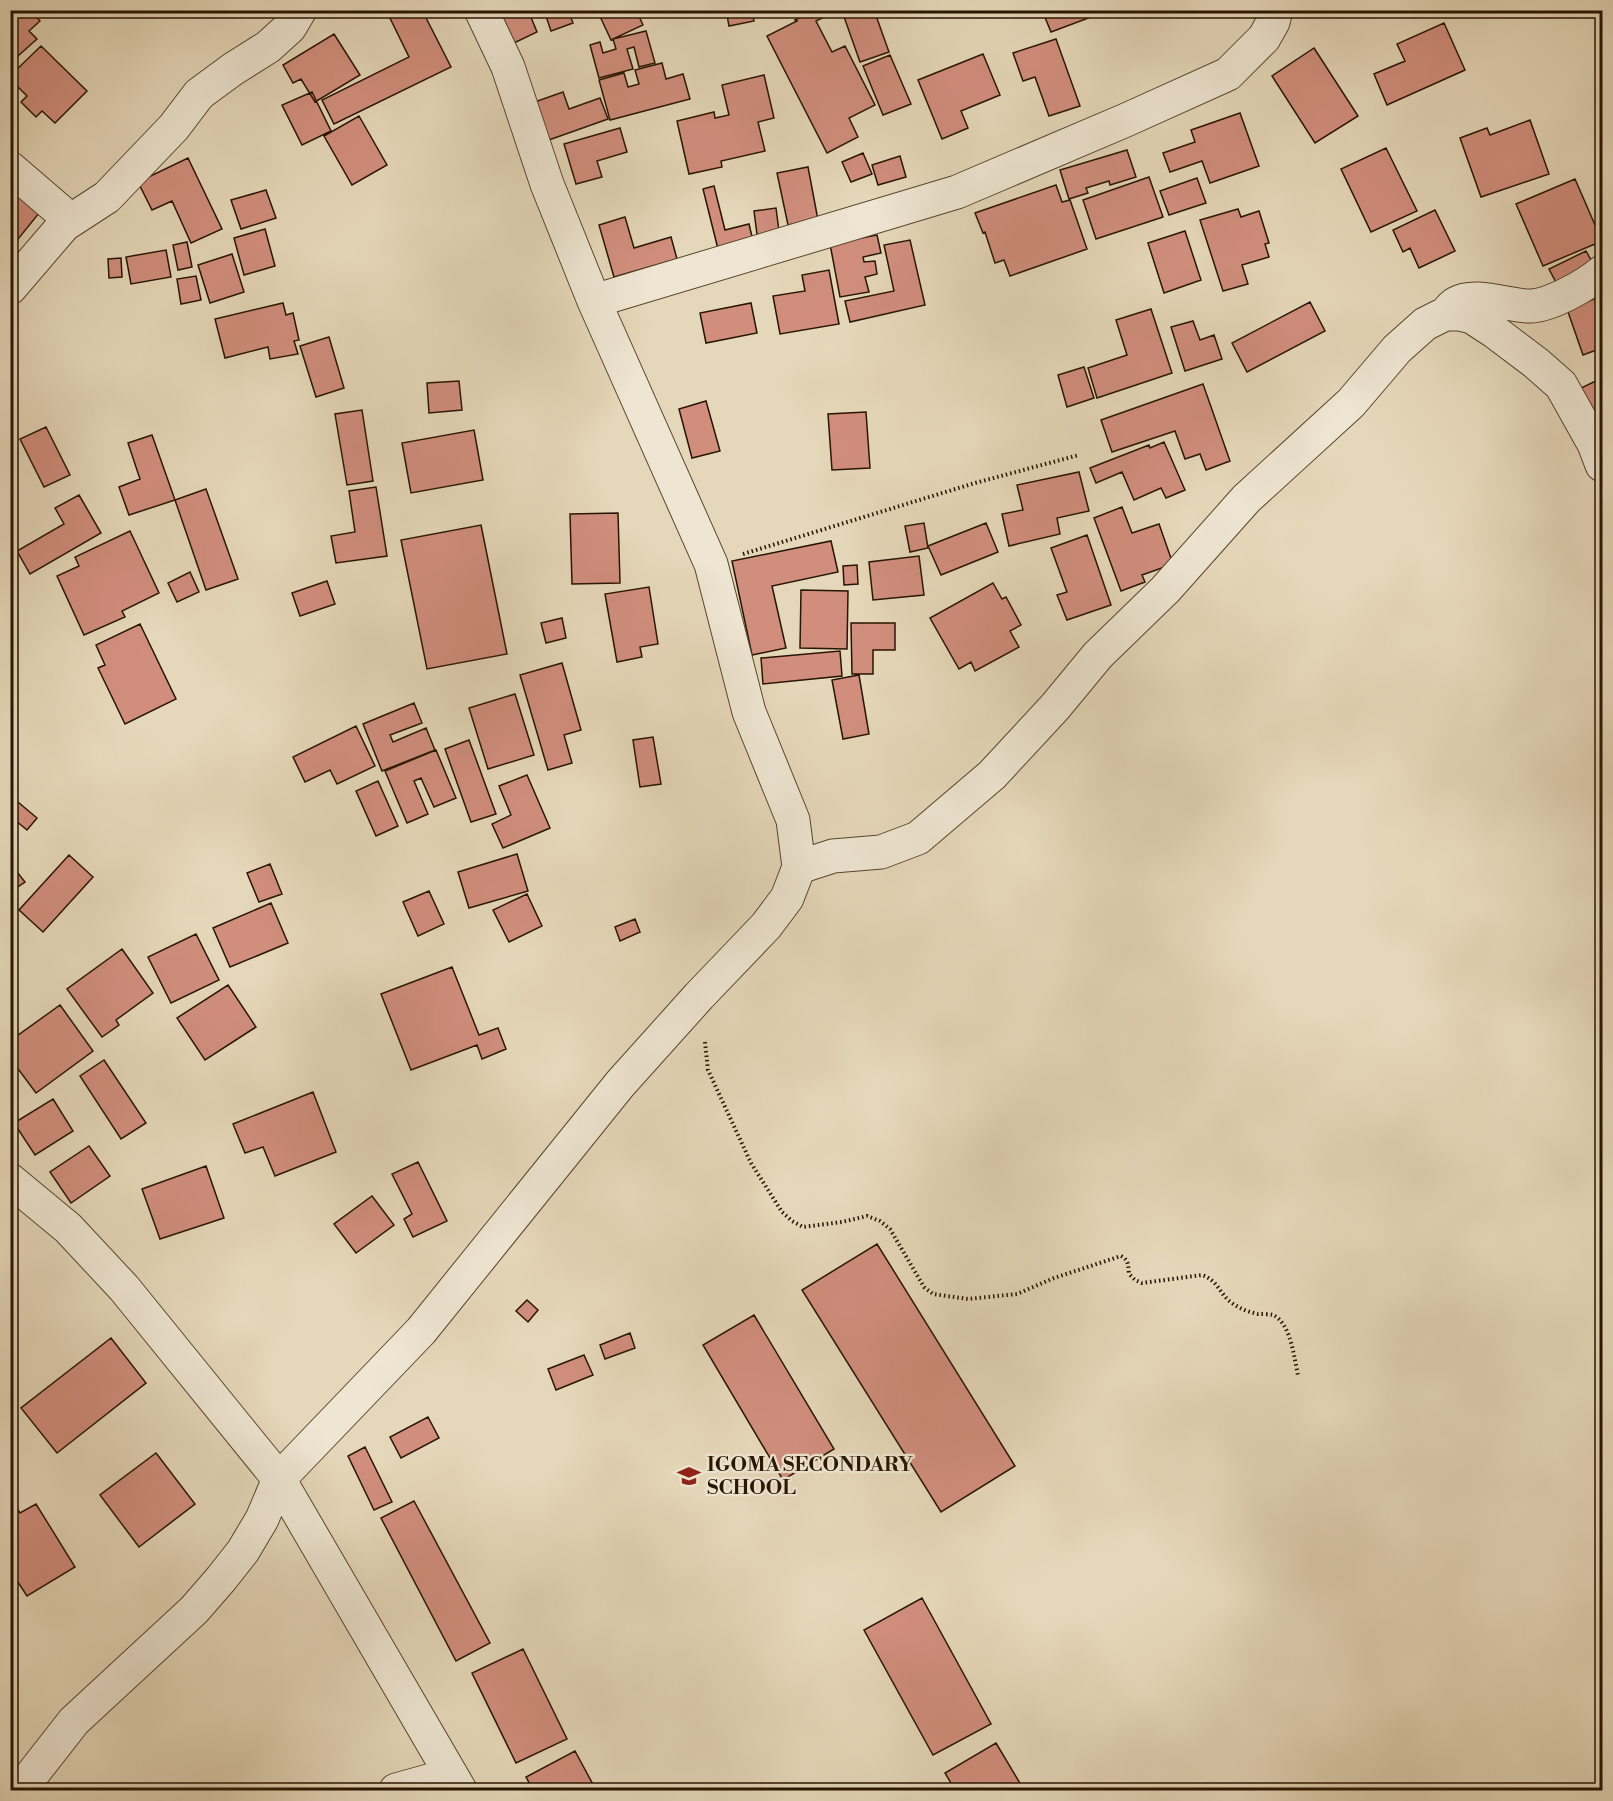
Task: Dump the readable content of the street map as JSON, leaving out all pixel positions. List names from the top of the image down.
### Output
{
  "places": {
    "school or university": ["IGOMA SECONDARY SCHOOL"]
  }
}
